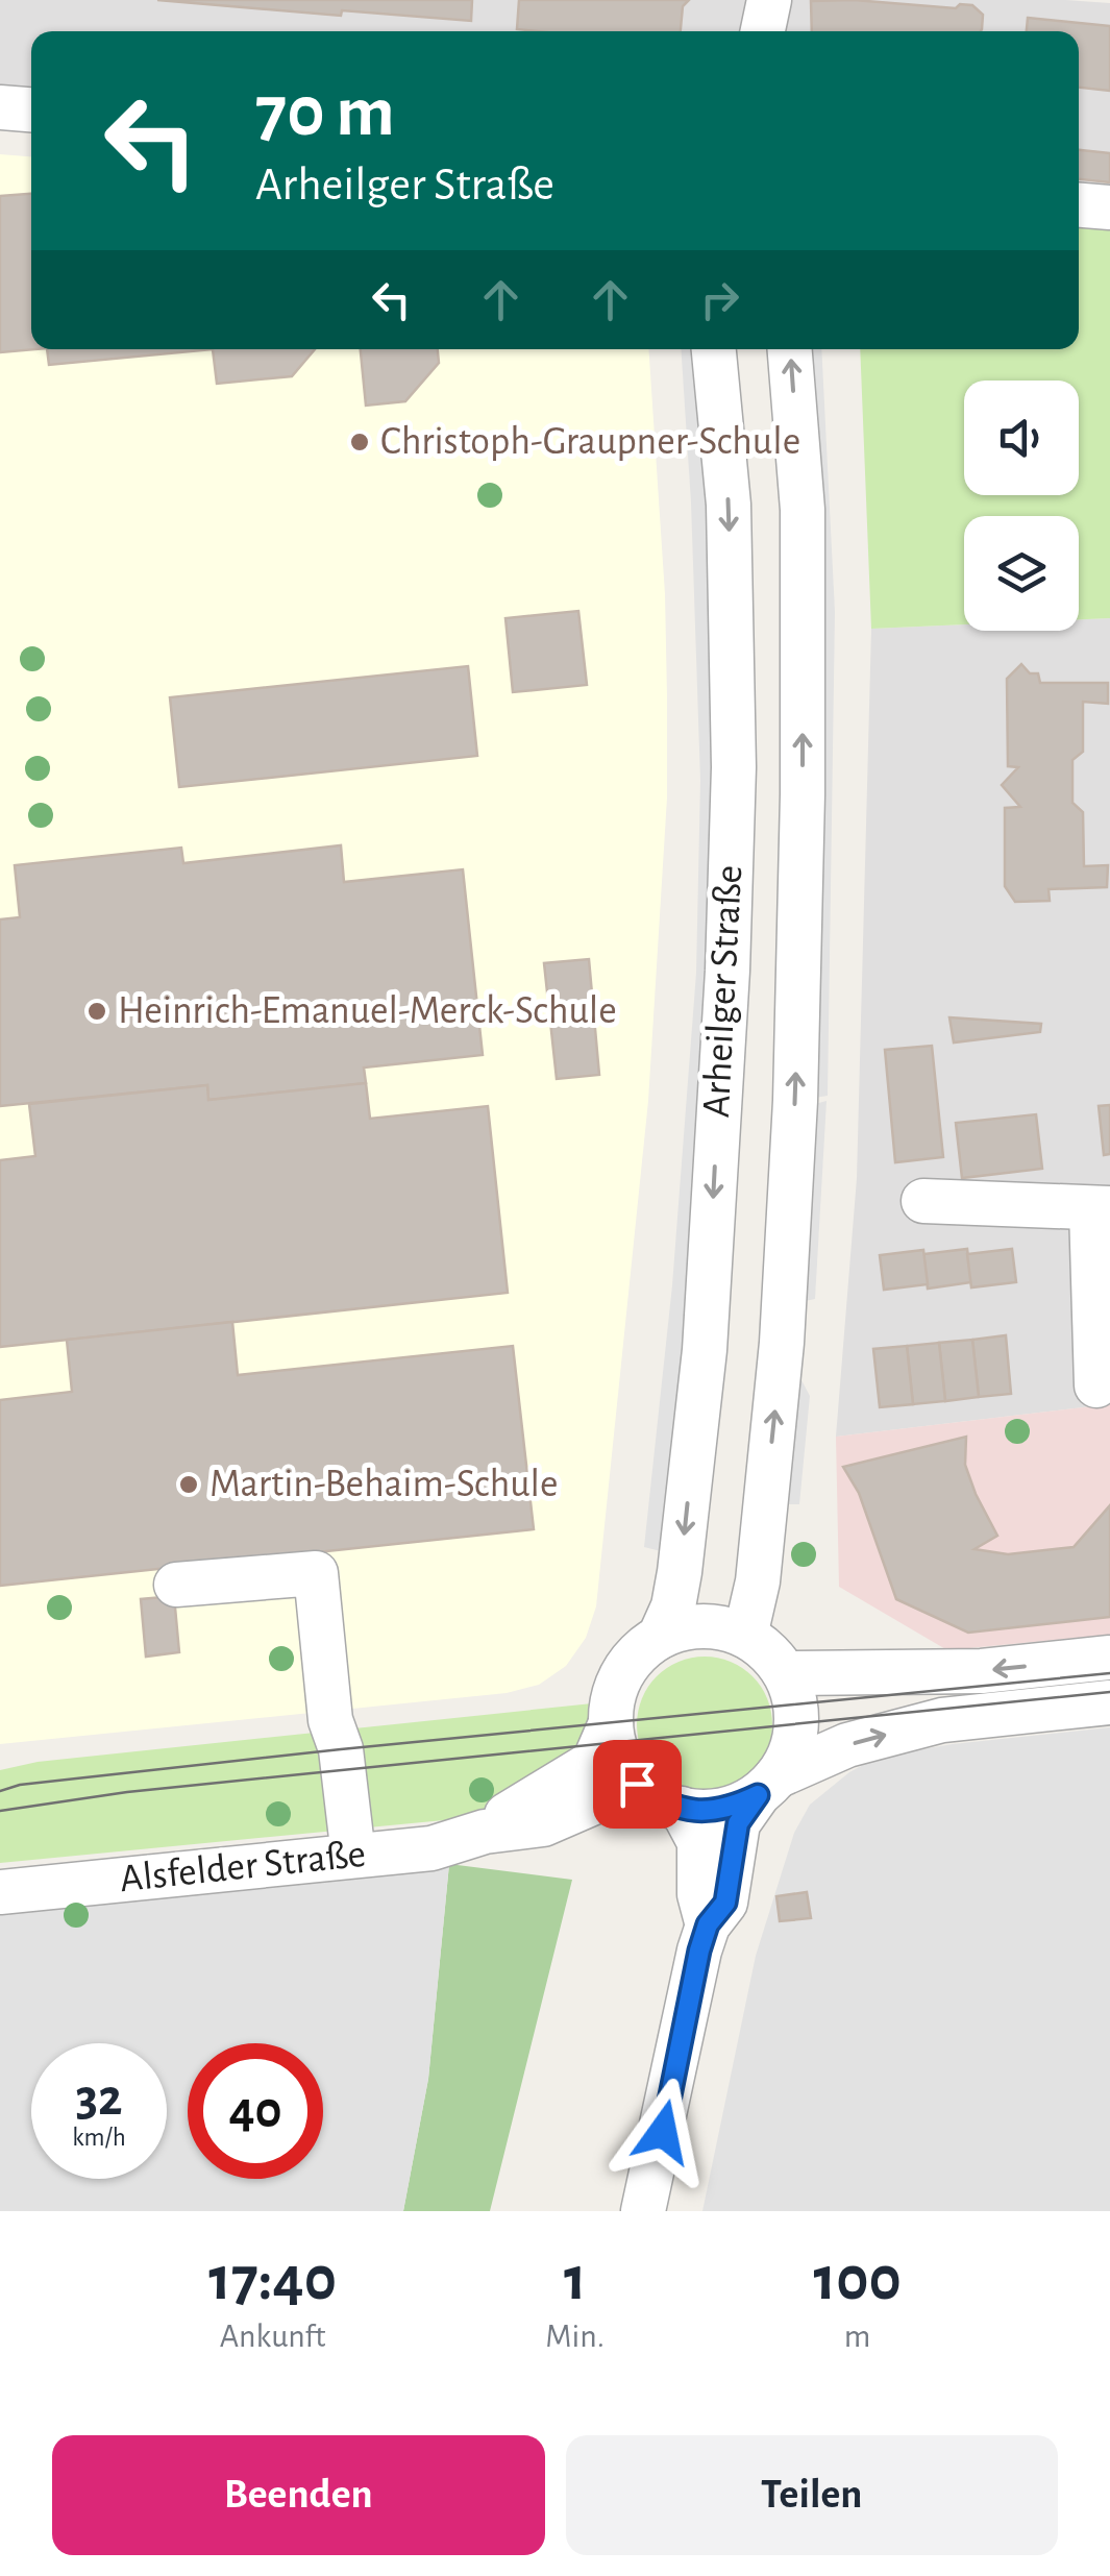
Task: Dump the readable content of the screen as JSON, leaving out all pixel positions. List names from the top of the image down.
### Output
{
  "streets": {
    "street": ["Arheilger Straße", "Alsfelder Straße"]
  },
  "crossings": [
    ["Arheilger Straße", "Alsfelder Straße"]
  ],
  "places": ["Christoph-Graupner-Schule", "Heinrich-Emanuel-Merck-Schule", "Martin-Behaim-Schule"],
  "page": {
    "turn": ["70 m", "Arheilger Straße"],
    "speed": "32 km/h",
    "limit": "40",
    "eta": [
      "17:40",
      "Ankunft",
      "1",
      "Min.",
      "100",
      "m"
    ],
    "buttons": ["Beenden", "Teilen"]
  }
}
